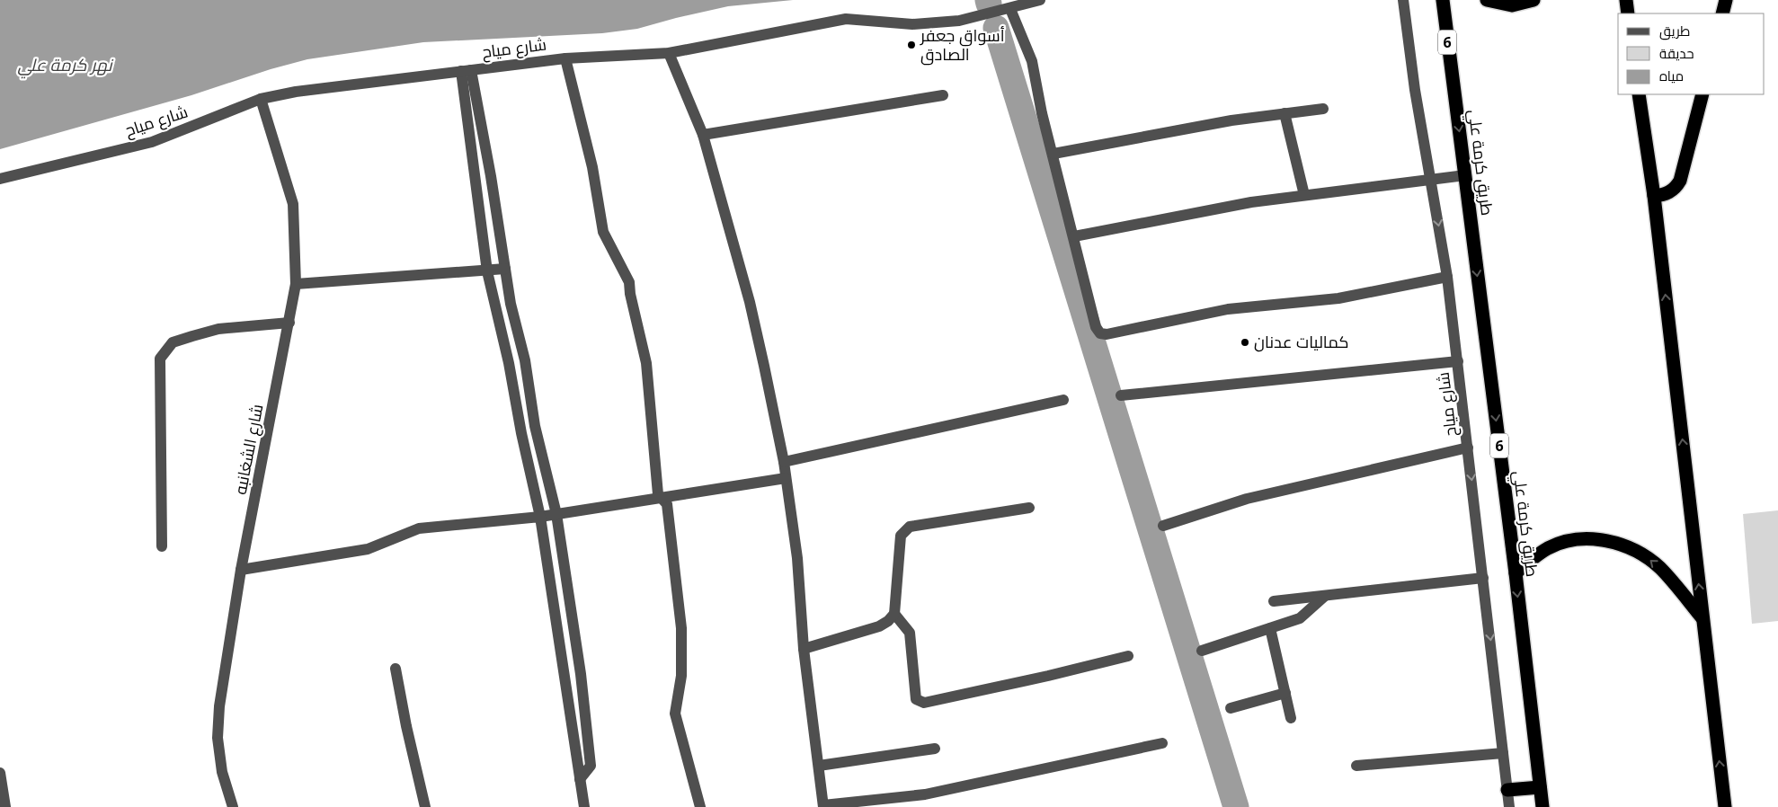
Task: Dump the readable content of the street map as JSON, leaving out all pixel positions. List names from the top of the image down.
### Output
{
  "streets": {
    "highway": ["6", "طريق كرمة علي"],
    "street": ["شارع مياح", "شارع الشغانبه"]
  },
  "crossings": [
    ["شارع مياح", "شارع الشغانبه"]
  ],
  "one_way": ["طريق كرمة علي"],
  "water": ["نهر كرمة علي"],
  "places": ["أسواق جعفر الصادق", "كماليات عدنان"],
  "legend": ["طريق", "حديقة", "مياه"]
}
